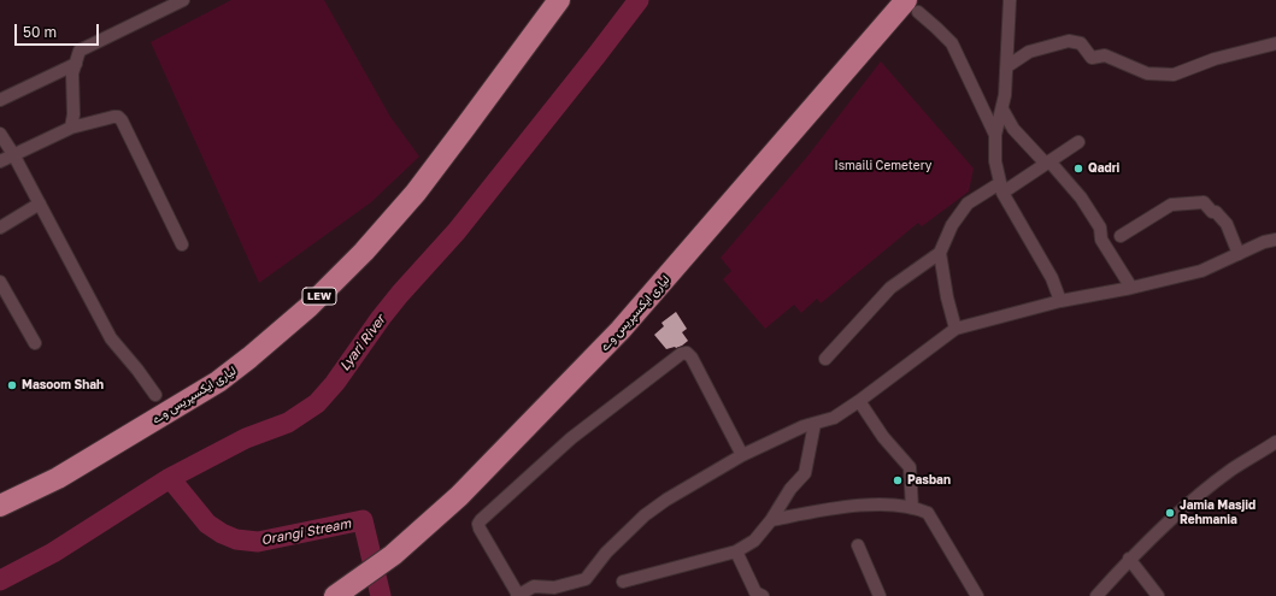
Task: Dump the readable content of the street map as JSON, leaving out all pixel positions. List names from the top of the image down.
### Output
{
  "streets": {
    "highway": ["LEW", "لیاری ایکسپریس وے"]
  },
  "water": ["Lyari River", "Orangi Stream"],
  "parks": ["Ismaili Cemetery"],
  "places": [
    "Qadri",
    "Masoom Shah",
    "Pasban",
    "Jamia Masjid Rehmania"
  ],
  "scale_bar": "50 m"
}
